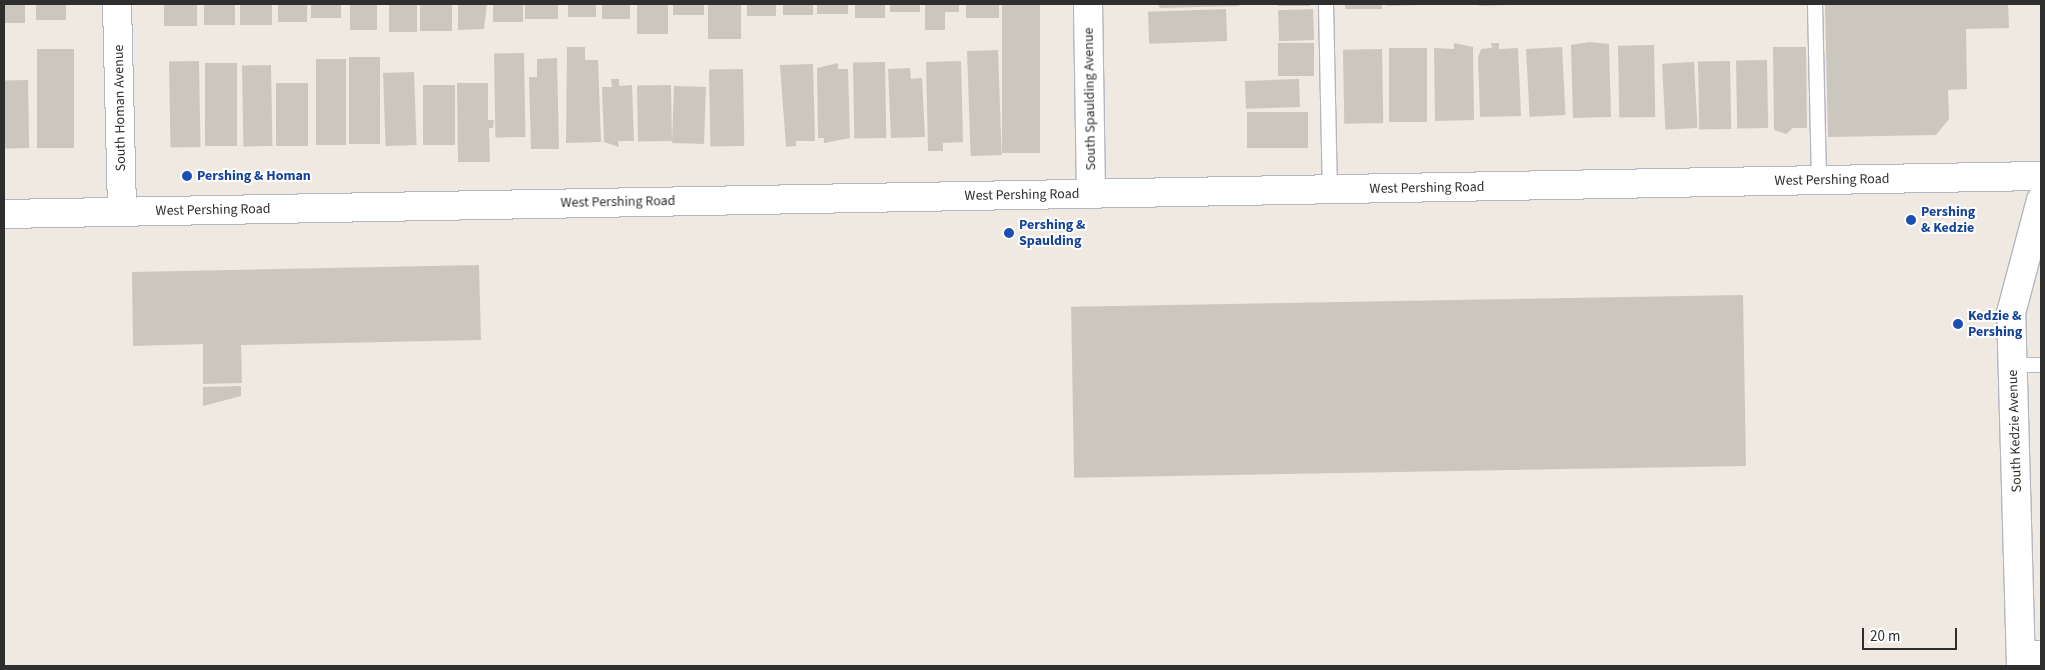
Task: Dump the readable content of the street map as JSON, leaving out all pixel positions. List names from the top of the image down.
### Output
{
  "streets": {
    "street": [
      "South Spaulding Avenue",
      "South Homan Avenue",
      "West Pershing Road",
      "South Kedzie Avenue"
    ]
  },
  "crossings": [
    ["South Spaulding Avenue", "West Pershing Road"],
    ["South Homan Avenue", "West Pershing Road"]
  ],
  "places": [
    "Pershing & Homan",
    "Pershing & Kedzie",
    "Pershing & Spaulding",
    "Kedzie & Pershing"
  ],
  "scale_bar": "20 m"
}
